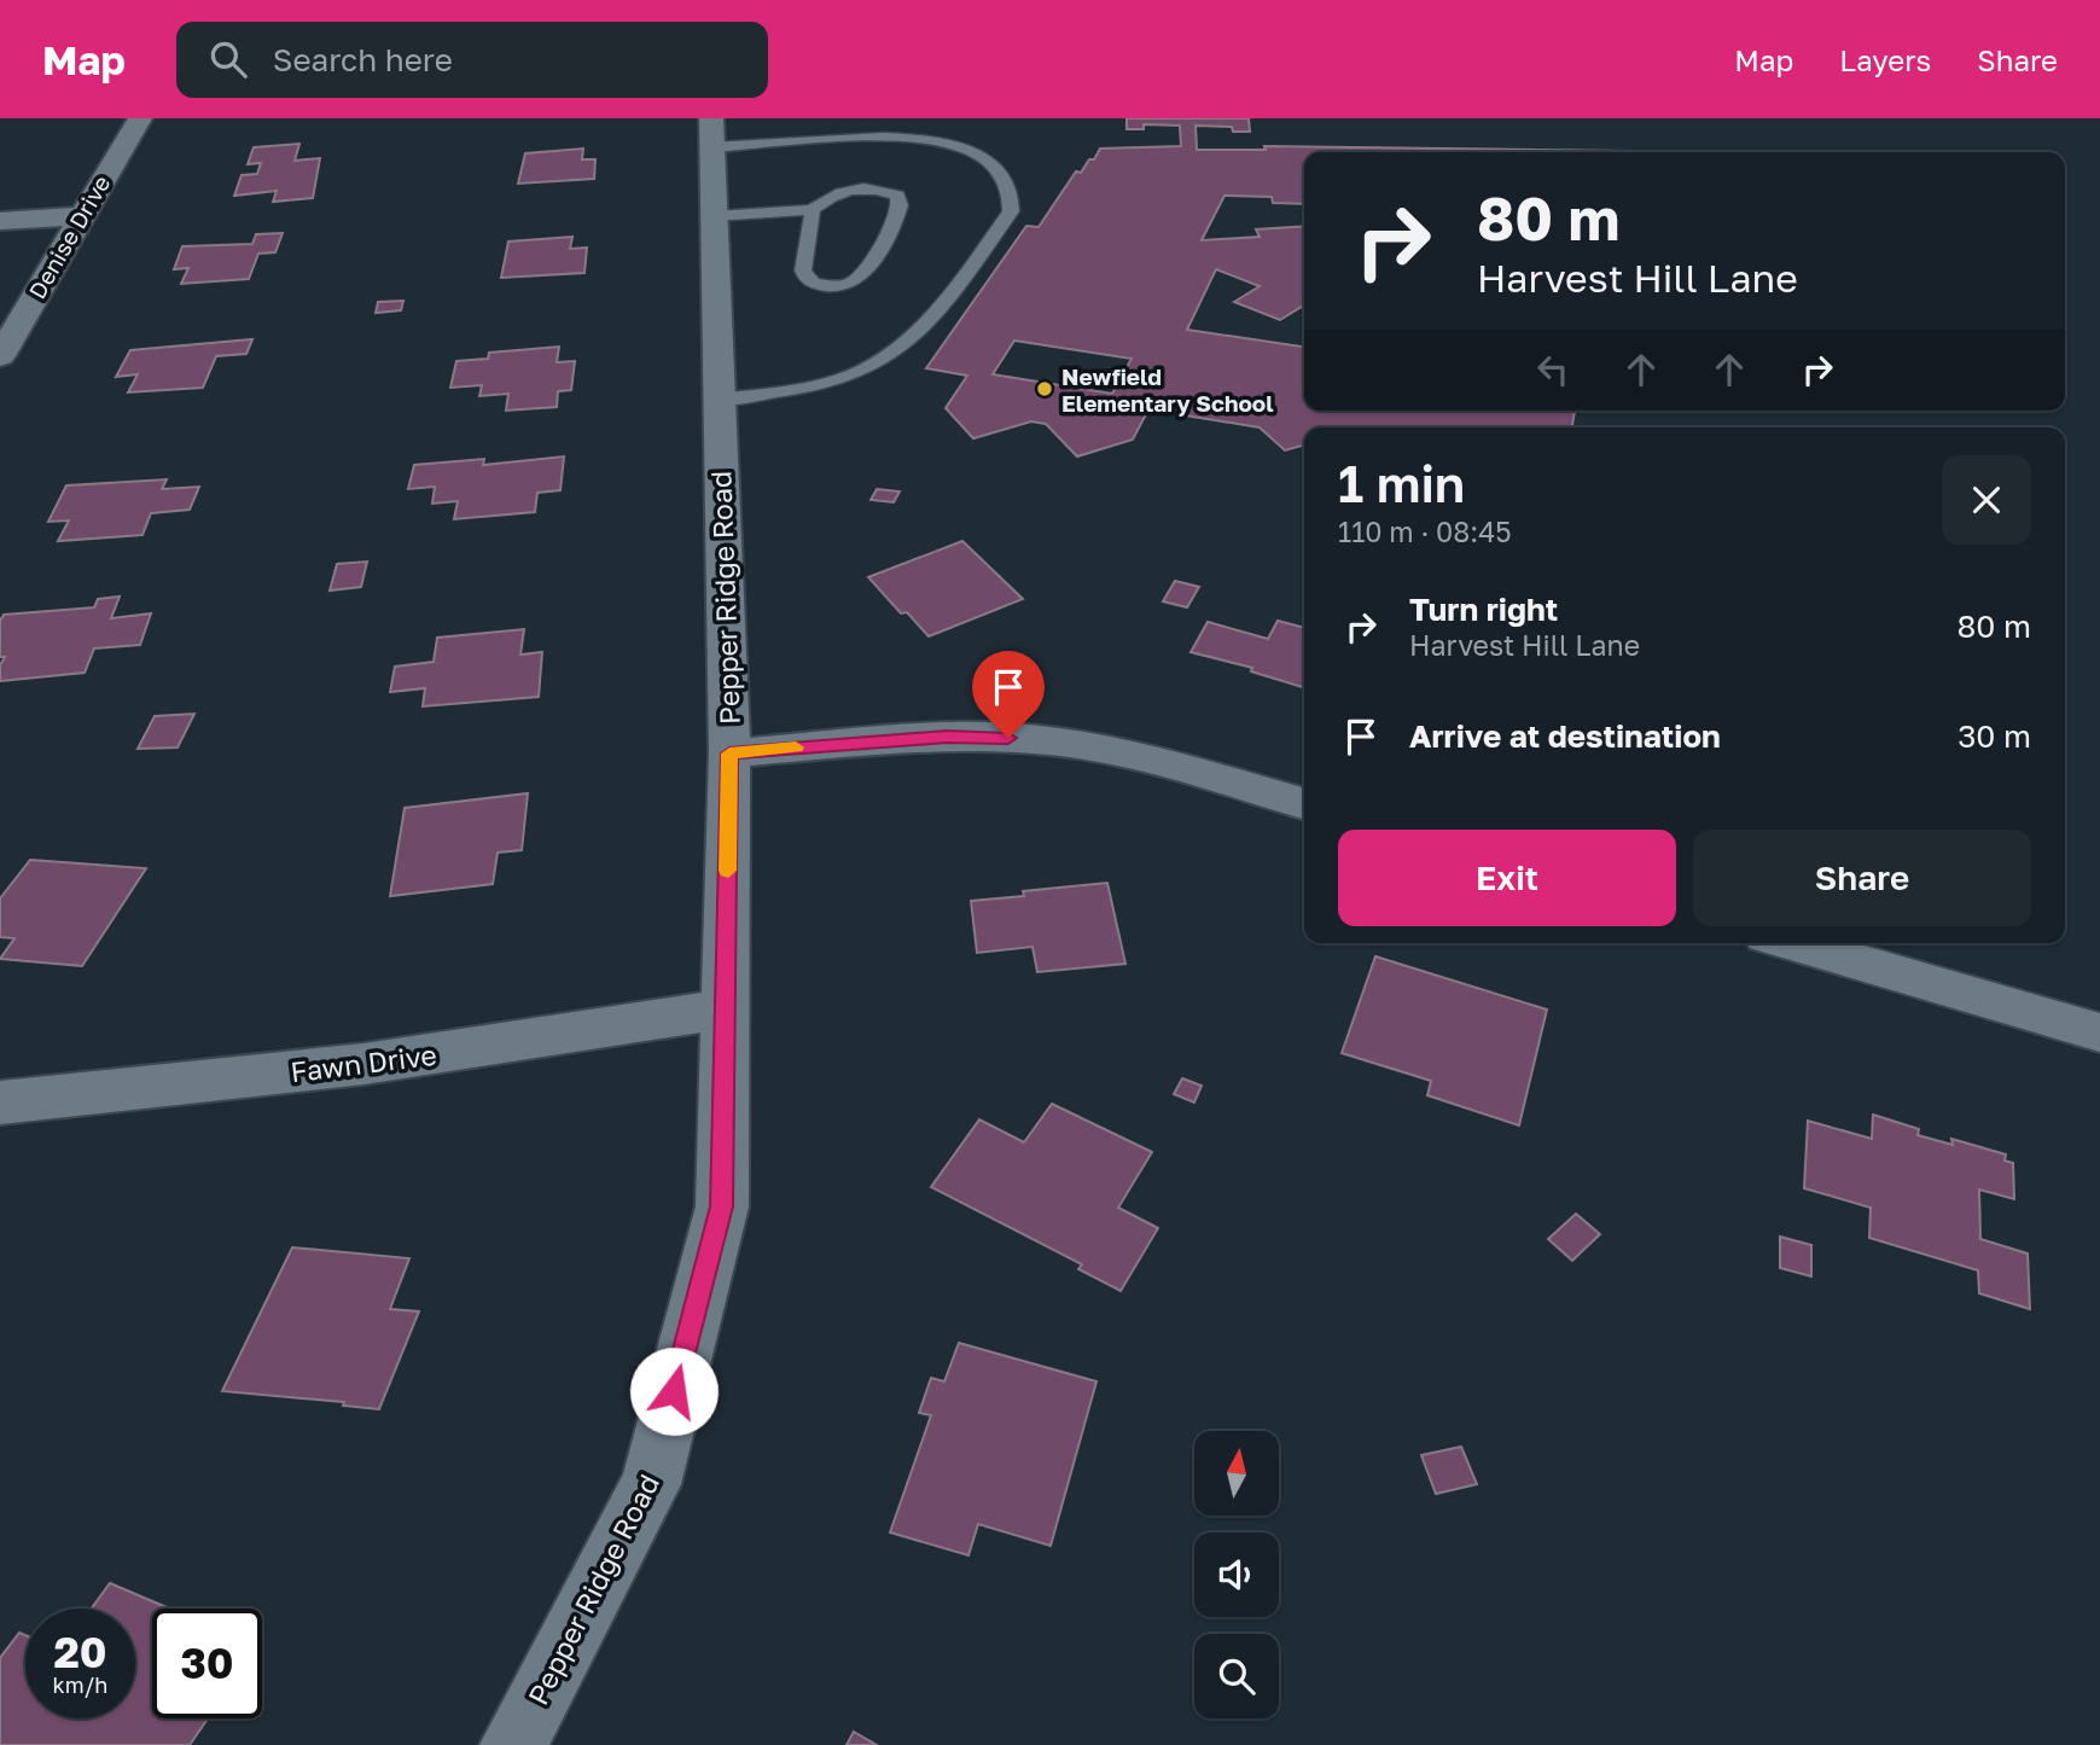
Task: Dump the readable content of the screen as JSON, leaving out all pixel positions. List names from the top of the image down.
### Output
{
  "streets": {
    "street": ["Denise Drive", "Pepper Ridge Road", "Fawn Drive"]
  },
  "crossings": [
    ["Pepper Ridge Road", "Fawn Drive"]
  ],
  "places": ["Newfield Elementary School"],
  "north": "top",
  "page": {
    "header": "Map",
    "search": "Search here",
    "nav": ["Map", "Layers", "Share"],
    "turn": ["80 m", "Harvest Hill Lane"],
    "heading": ["1 min", "110 m · 08:45"],
    "list": [
      {
        "name": "Turn right",
        "note": "Harvest Hill Lane",
        "value": "80 m"
      },
      {
        "name": "Arrive at destination",
        "value": "30 m"
      }
    ],
    "buttons": ["Exit", "Share"],
    "speed": "20 km/h",
    "limit": "30"
  }
}
